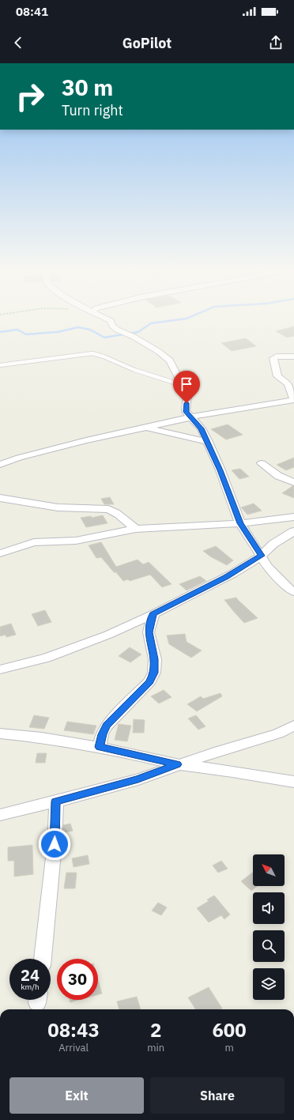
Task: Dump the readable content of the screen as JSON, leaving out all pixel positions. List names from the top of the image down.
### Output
{
  "north": "top left",
  "page": {
    "status": "08:41",
    "header": "GoPilot",
    "turn": ["30 m", "Turn right"],
    "speed": "24 km/h",
    "limit": "30",
    "eta": [
      "08:43",
      "Arrival",
      "2",
      "min",
      "600",
      "m"
    ],
    "buttons": ["Exit", "Share"]
  }
}
